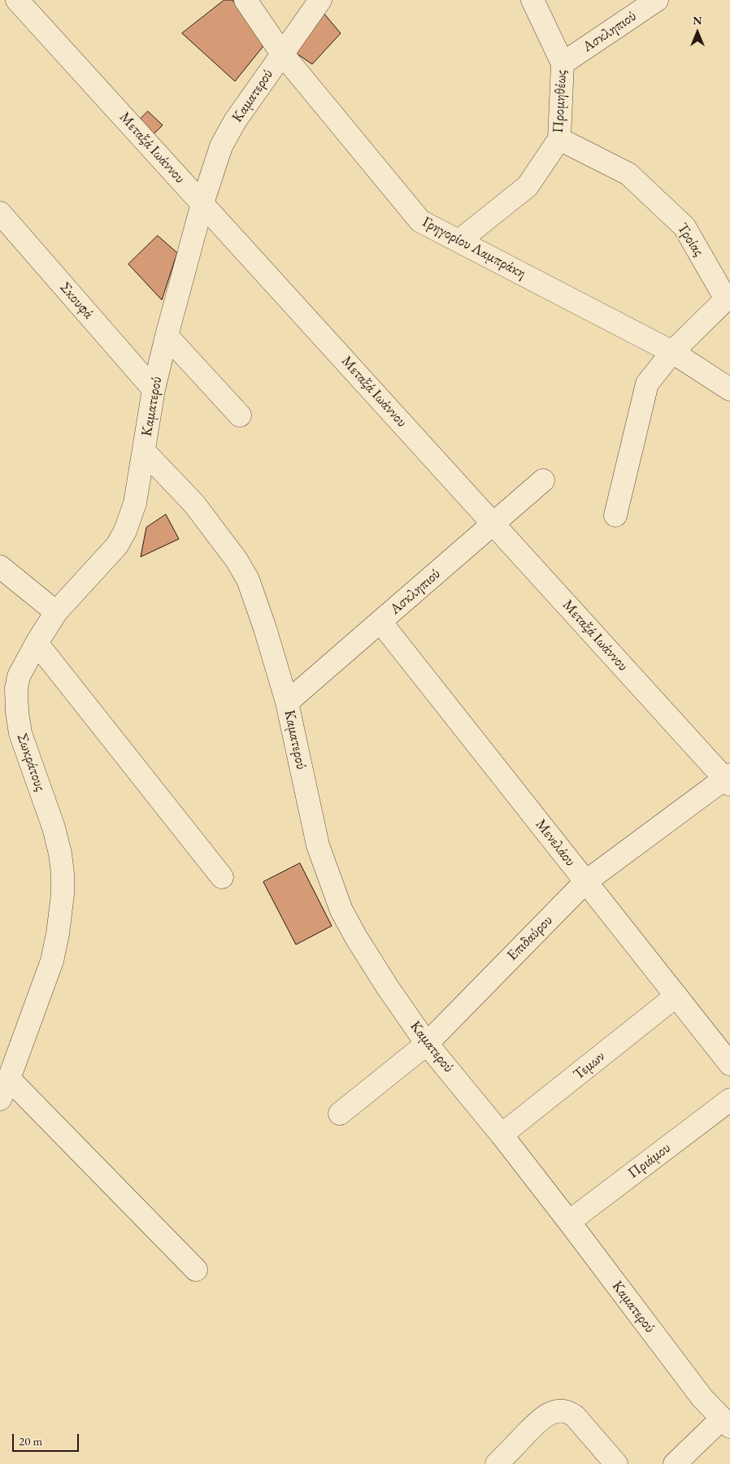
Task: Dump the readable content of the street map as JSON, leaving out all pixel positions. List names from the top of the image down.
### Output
{
  "streets": {
    "street": [
      "Ασκληπιού",
      "Καματερού",
      "Προμηθέως",
      "Μεταξά Ιωάννου",
      "Τροίας",
      "Γρηγορίου Λαμπράκη",
      "Σκουφά",
      "Σωκράτους",
      "Μενελάου",
      "Επιδαύρου",
      "Τεμων",
      "Πριάμου"
    ]
  },
  "crossings": [
    ["Ασκληπιού", "Καματερού"],
    ["Ασκληπιού", "Προμηθέως"],
    ["Ασκληπιού", "Μεταξά Ιωάννου"],
    ["Ασκληπιού", "Μενελάου"],
    ["Καματερού", "Μεταξά Ιωάννου"],
    ["Καματερού", "Γρηγορίου Λαμπράκη"],
    ["Καματερού", "Σκουφά"],
    ["Καματερού", "Σωκράτους"],
    ["Καματερού", "Επιδαύρου"],
    ["Καματερού", "Τεμων"],
    ["Καματερού", "Πριάμου"],
    ["Προμηθέως", "Τροίας"],
    ["Προμηθέως", "Γρηγορίου Λαμπράκη"],
    ["Μεταξά Ιωάννου", "Επιδαύρου"],
    ["Τροίας", "Γρηγορίου Λαμπράκη"],
    ["Μενελάου", "Επιδαύρου"],
    ["Μενελάου", "Τεμων"]
  ],
  "scale_bar": "20 m",
  "north": "top"
}
